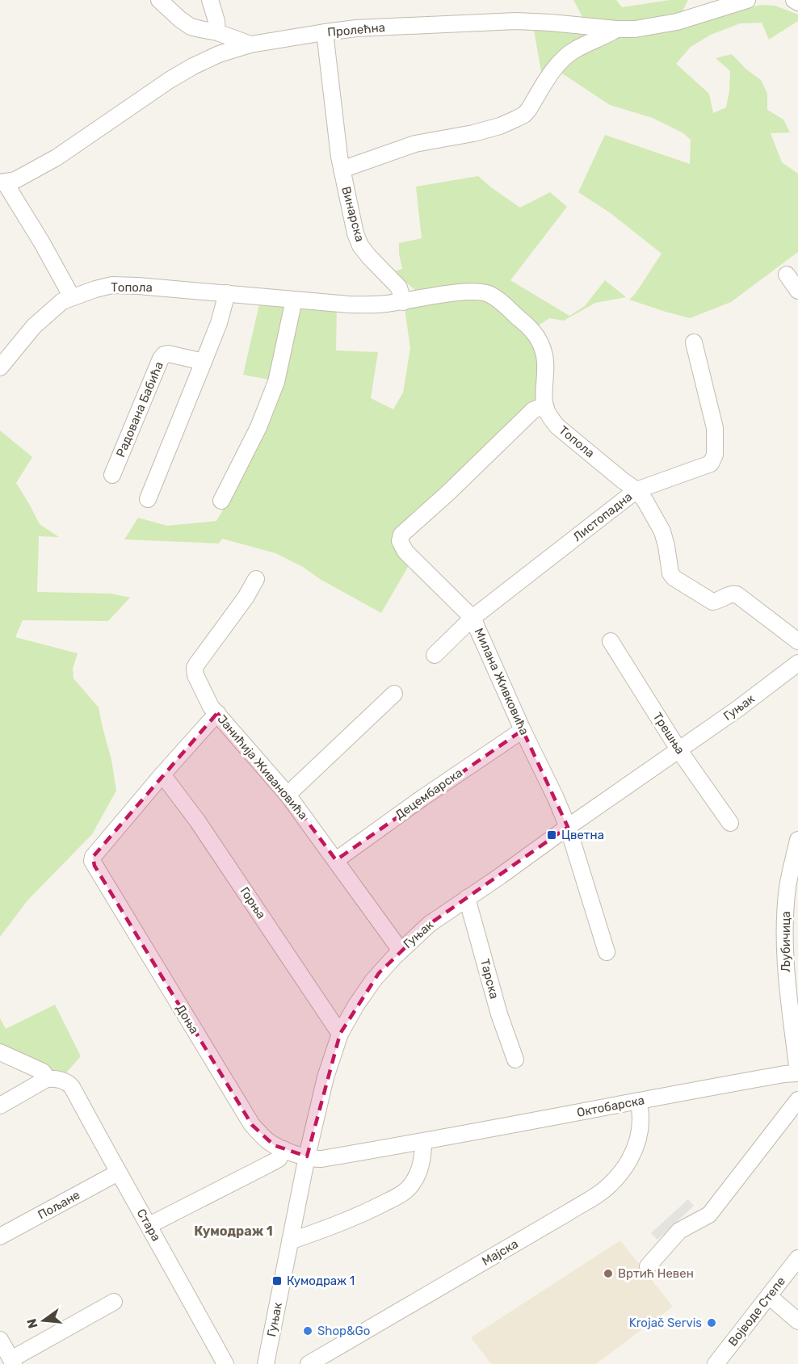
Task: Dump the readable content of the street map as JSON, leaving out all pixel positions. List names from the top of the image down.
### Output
{
  "streets": {
    "street": [
      "Пролећна",
      "Винарска",
      "Топола",
      "Радована Бабића",
      "Листопадна",
      "Милана Живковића",
      "Гуњак",
      "Трешња",
      "Јанићија Живановића",
      "Децембарска",
      "Горња",
      "Љубичица",
      "Тарска",
      "Доња",
      "Октобарска",
      "Пољане",
      "Стара",
      "Мајска",
      "Војводе Степе"
    ]
  },
  "crossings": [
    ["Пролећна", "Винарска"],
    ["Винарска", "Топола"],
    ["Топола", "Листопадна"],
    ["Топола", "Милана Живковића"],
    ["Листопадна", "Милана Живковића"],
    ["Милана Живковића", "Гуњак"],
    ["Милана Живковића", "Децембарска"],
    ["Гуњак", "Трешња"],
    ["Гуњак", "Јанићија Живановића"],
    ["Гуњак", "Горња"],
    ["Гуњак", "Тарска"],
    ["Гуњак", "Доња"],
    ["Гуњак", "Октобарска"],
    ["Јанићија Живановића", "Децембарска"],
    ["Горња", "Доња"],
    ["Љубичица", "Октобарска"],
    ["Доња", "Октобарска"],
    ["Октобарска", "Мајска"],
    ["Пољане", "Стара"]
  ],
  "districts": ["Кумодраж 1"],
  "places": {
    "transit": ["Цветна", "Кумодраж 1"],
    "other": ["Вртић Невен", "Krojač Servis", "Shop&Go"]
  },
  "north": "left"
}
